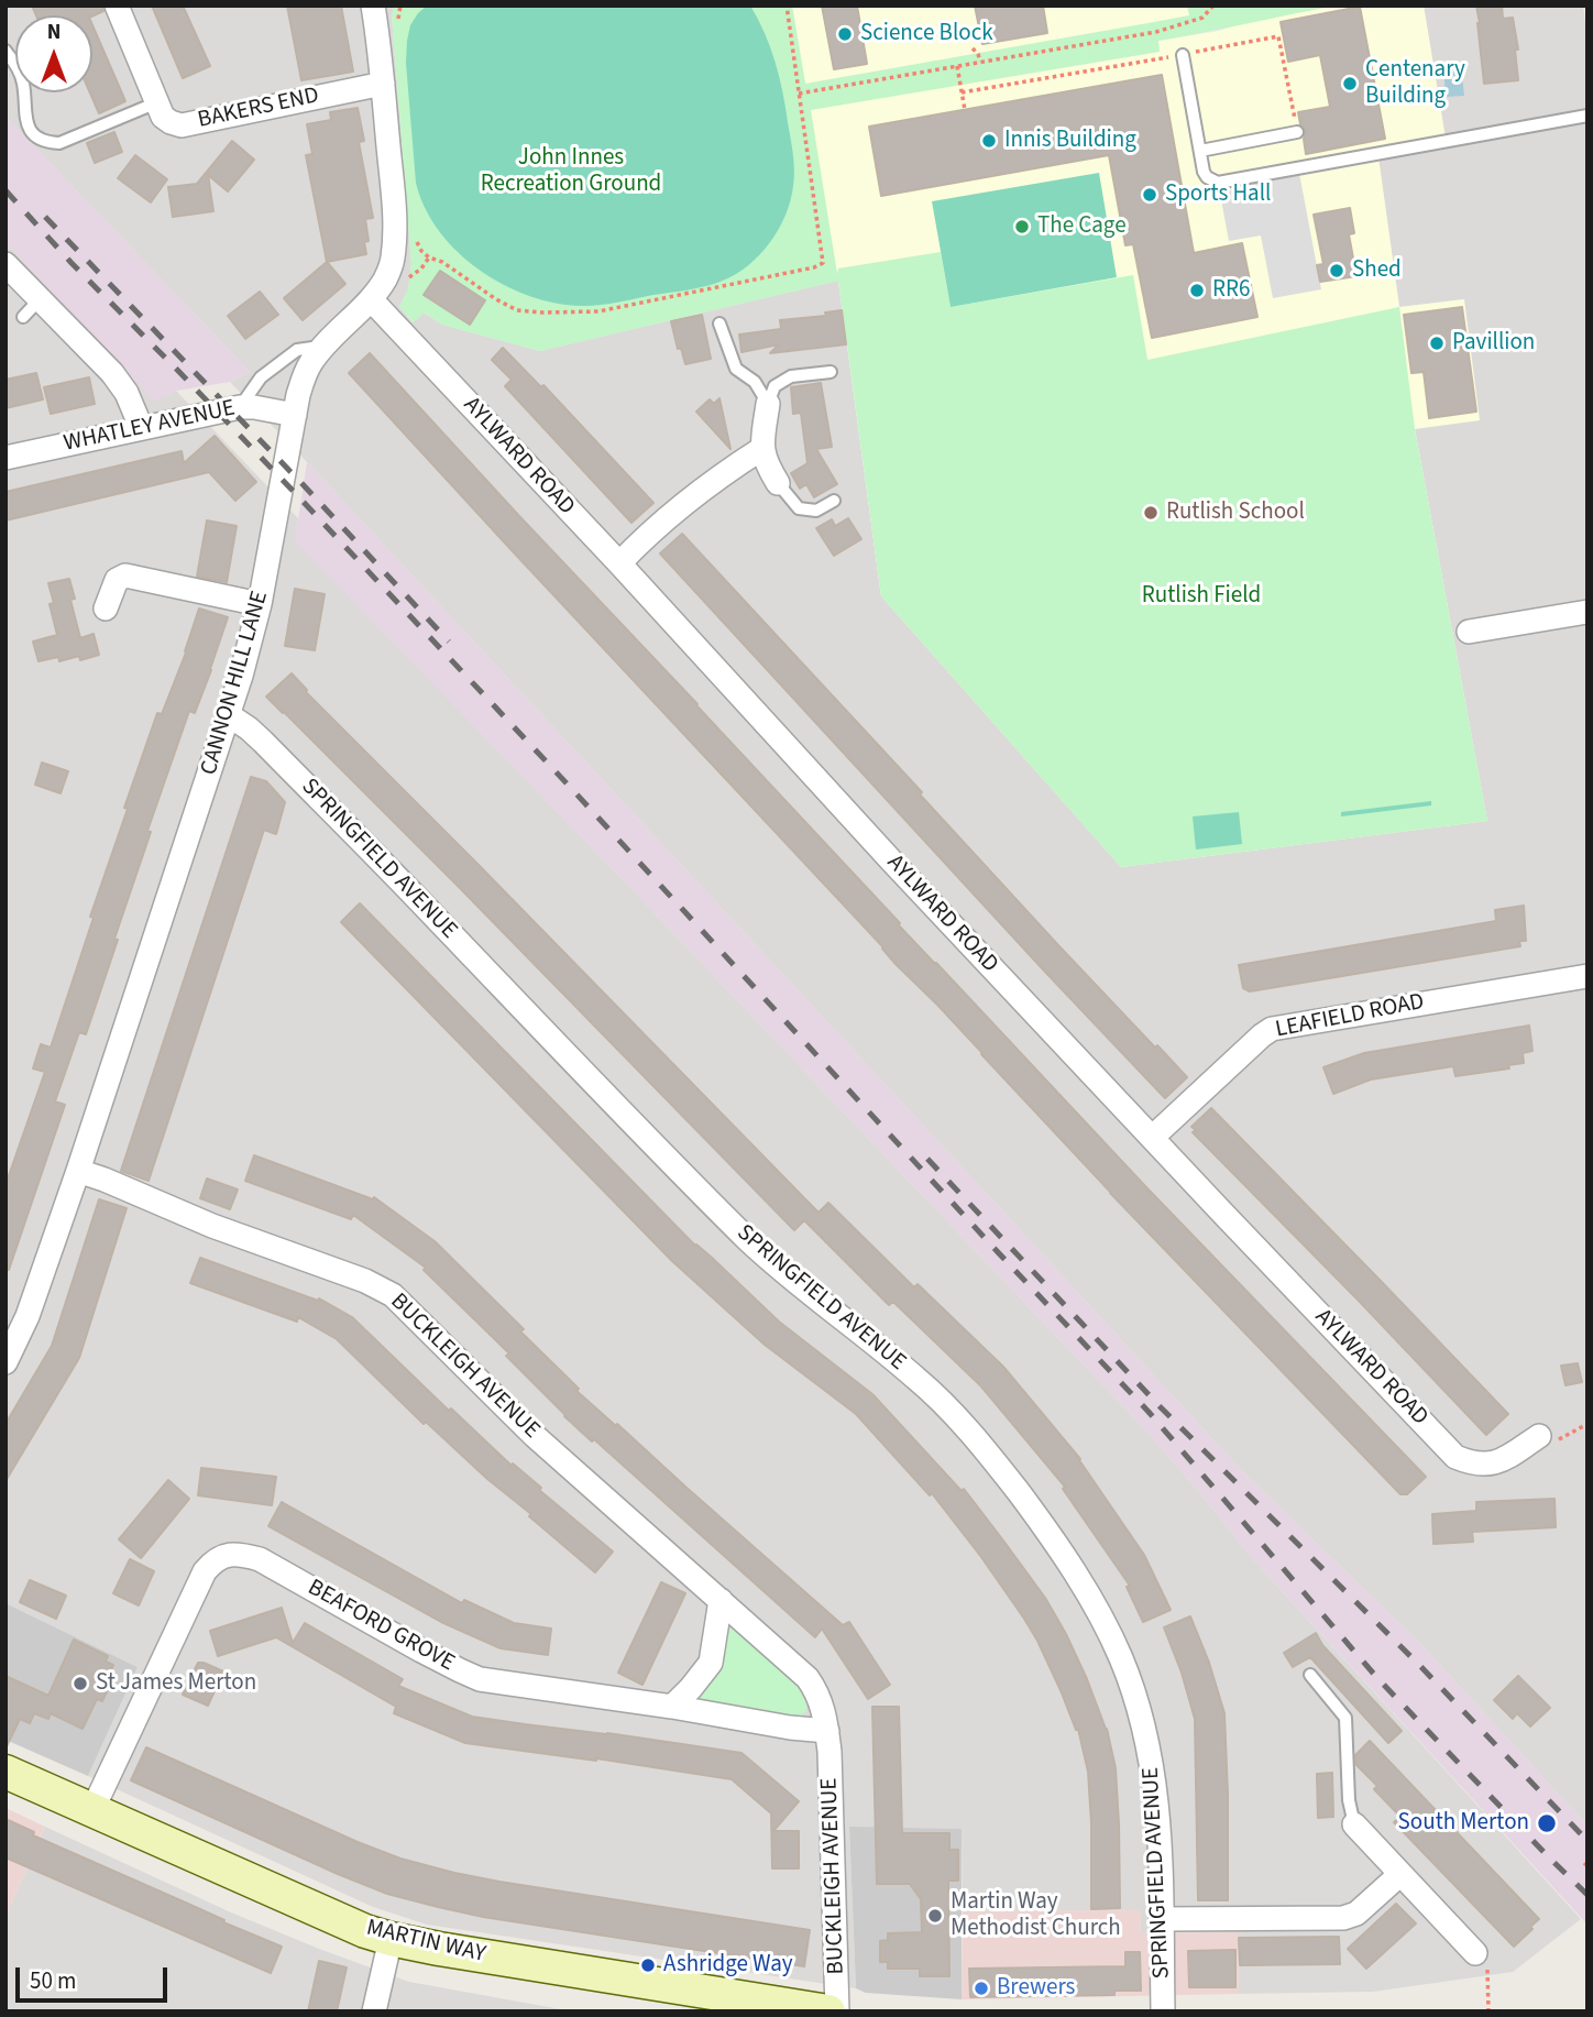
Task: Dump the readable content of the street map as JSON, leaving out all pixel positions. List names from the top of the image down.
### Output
{
  "streets": {
    "main road": ["MARTIN WAY"],
    "street": [
      "BAKERS END",
      "WHATLEY AVENUE",
      "AYLWARD ROAD",
      "CANNON HILL LANE",
      "SPRINGFIELD AVENUE",
      "LEAFIELD ROAD",
      "BUCKLEIGH AVENUE",
      "BEAFORD GROVE"
    ]
  },
  "crossings": [
    ["BAKERS END", "CANNON HILL LANE"],
    ["WHATLEY AVENUE", "CANNON HILL LANE"],
    ["AYLWARD ROAD", "CANNON HILL LANE"],
    ["AYLWARD ROAD", "LEAFIELD ROAD"],
    ["CANNON HILL LANE", "SPRINGFIELD AVENUE"],
    ["CANNON HILL LANE", "BUCKLEIGH AVENUE"],
    ["BUCKLEIGH AVENUE", "BEAFORD GROVE"],
    ["BEAFORD GROVE", "MARTIN WAY"]
  ],
  "parks": ["John Innes Recreation Ground", "Rutlish Field"],
  "places": [
    "Science Block",
    "Centenary Building",
    "Innis Building",
    "Sports Hall",
    "The Cage",
    "Shed",
    "RR6",
    "Pavillion",
    "Rutlish School",
    "St James Merton",
    "South Merton",
    "Martin Way Methodist Church",
    "Ashridge Way",
    "Brewers"
  ],
  "scale_bar": "50 m",
  "north": "top"
}
